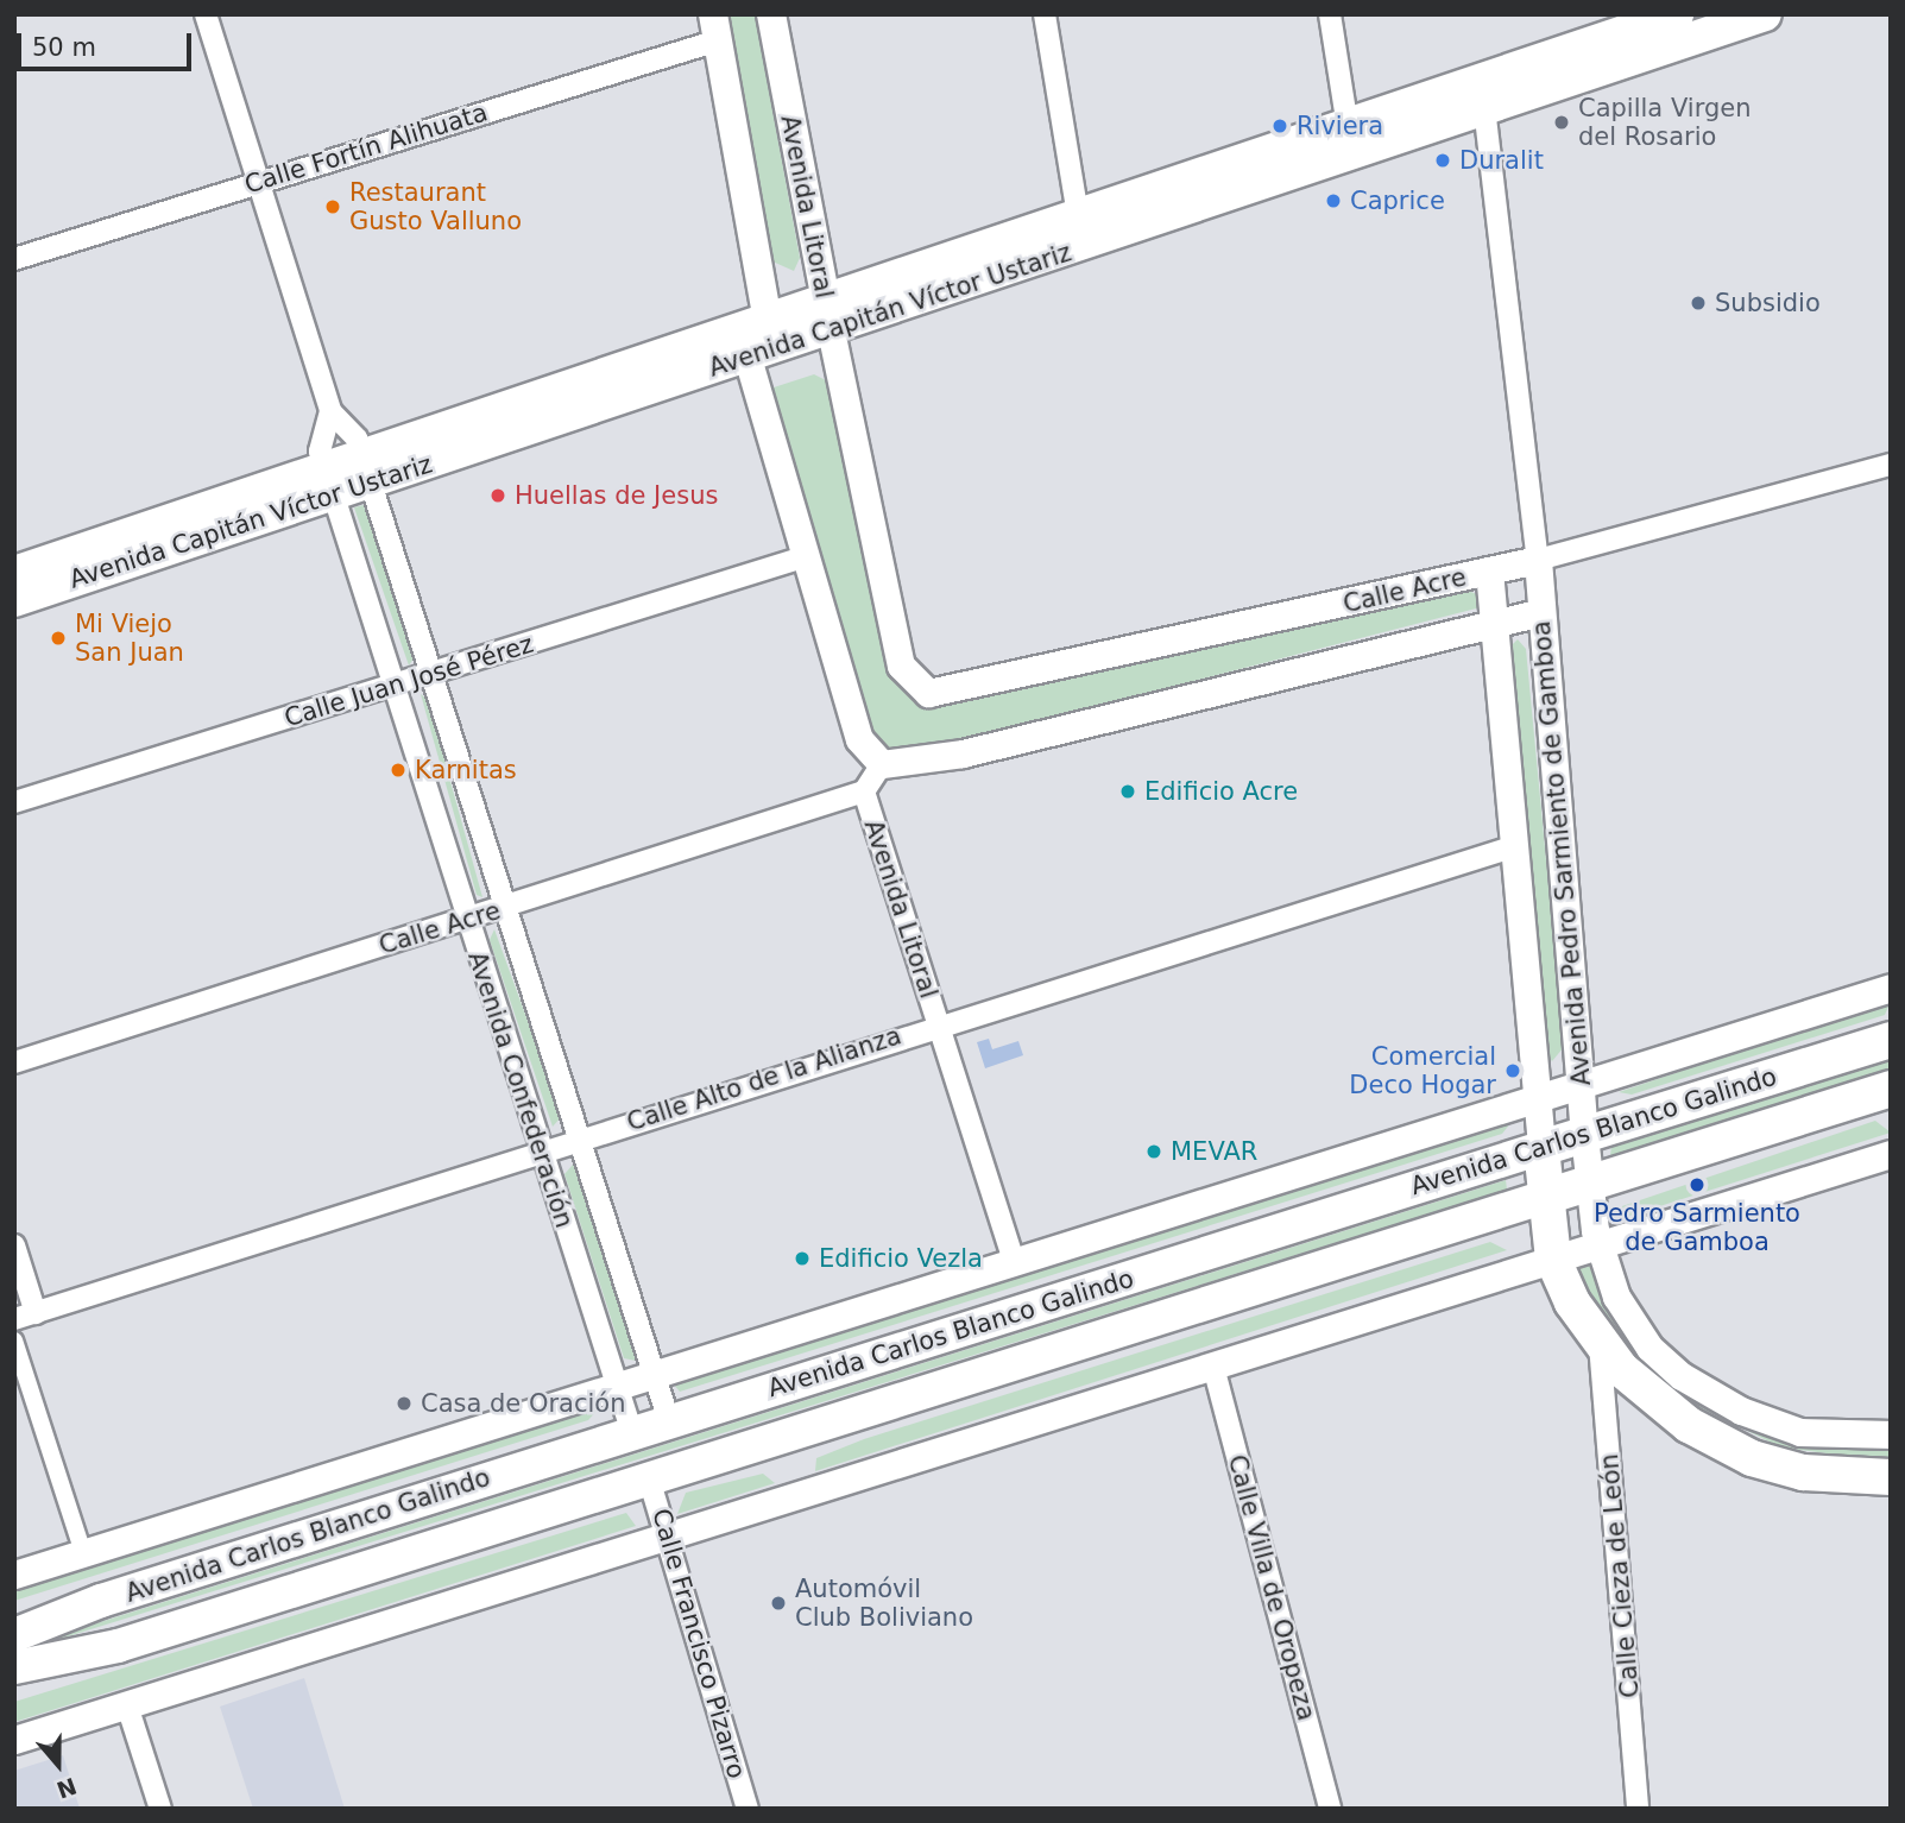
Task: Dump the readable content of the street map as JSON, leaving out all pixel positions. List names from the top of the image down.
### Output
{
  "streets": {
    "highway": ["Avenida Pedro Sarmiento de Gamboa", "Avenida Carlos Blanco Galindo"],
    "main road": ["Avenida Litoral", "Avenida Capitán Víctor Ustariz"],
    "street": [
      "Calle Fortín Alihuata",
      "Calle Acre",
      "Calle Juan José Pérez",
      "Calle Alto de la Alianza",
      "Avenida Confederación",
      "Calle Cieza de León",
      "Calle Villa de Oropeza",
      "Calle Francisco Pizarro"
    ]
  },
  "crossings": [
    ["Calle Fortín Alihuata", "Avenida Confederación"],
    ["Avenida Litoral", "Avenida Capitán Víctor Ustariz"],
    ["Avenida Litoral", "Calle Acre"],
    ["Avenida Litoral", "Calle Alto de la Alianza"],
    ["Avenida Litoral", "Avenida Carlos Blanco Galindo"],
    ["Avenida Capitán Víctor Ustariz", "Avenida Pedro Sarmiento de Gamboa"],
    ["Avenida Capitán Víctor Ustariz", "Avenida Confederación"],
    ["Calle Acre", "Avenida Pedro Sarmiento de Gamboa"],
    ["Calle Acre", "Avenida Confederación"],
    ["Calle Juan José Pérez", "Avenida Confederación"],
    ["Avenida Pedro Sarmiento de Gamboa", "Calle Alto de la Alianza"],
    ["Avenida Pedro Sarmiento de Gamboa", "Avenida Carlos Blanco Galindo"],
    ["Avenida Pedro Sarmiento de Gamboa", "Calle Cieza de León"],
    ["Calle Alto de la Alianza", "Avenida Confederación"],
    ["Avenida Confederación", "Avenida Carlos Blanco Galindo"],
    ["Avenida Carlos Blanco Galindo", "Calle Francisco Pizarro"]
  ],
  "places": [
    "Capilla Virgen del Rosario",
    "Riviera",
    "Duralit",
    "Caprice",
    "Restaurant Gusto Valluno",
    "Subsidio",
    "Huellas de Jesus",
    "Mi Viejo San Juan",
    "Karnitas",
    "Edificio Acre",
    "Comercial Deco Hogar",
    "MEVAR",
    "Pedro Sarmiento de Gamboa",
    "Edificio Vezla",
    "Casa de Oración",
    "Automóvil Club Boliviano"
  ],
  "scale_bar": "50 m",
  "north": "bottom"
}
